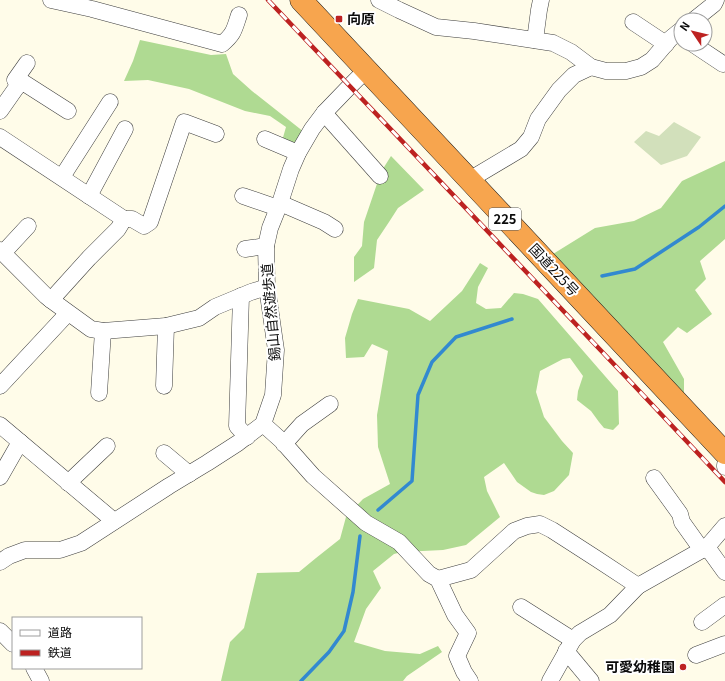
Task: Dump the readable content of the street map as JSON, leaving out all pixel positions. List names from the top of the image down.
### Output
{
  "streets": {
    "highway": ["225", "国道225号"],
    "street": ["錫山自然遊歩道"]
  },
  "crossings": [
    ["国道225号", "錫山自然遊歩道"]
  ],
  "places": {
    "transit": ["向原"],
    "other": ["可愛幼稚園"]
  },
  "legend": ["道路", "鉄道"],
  "north": "top left"
}
